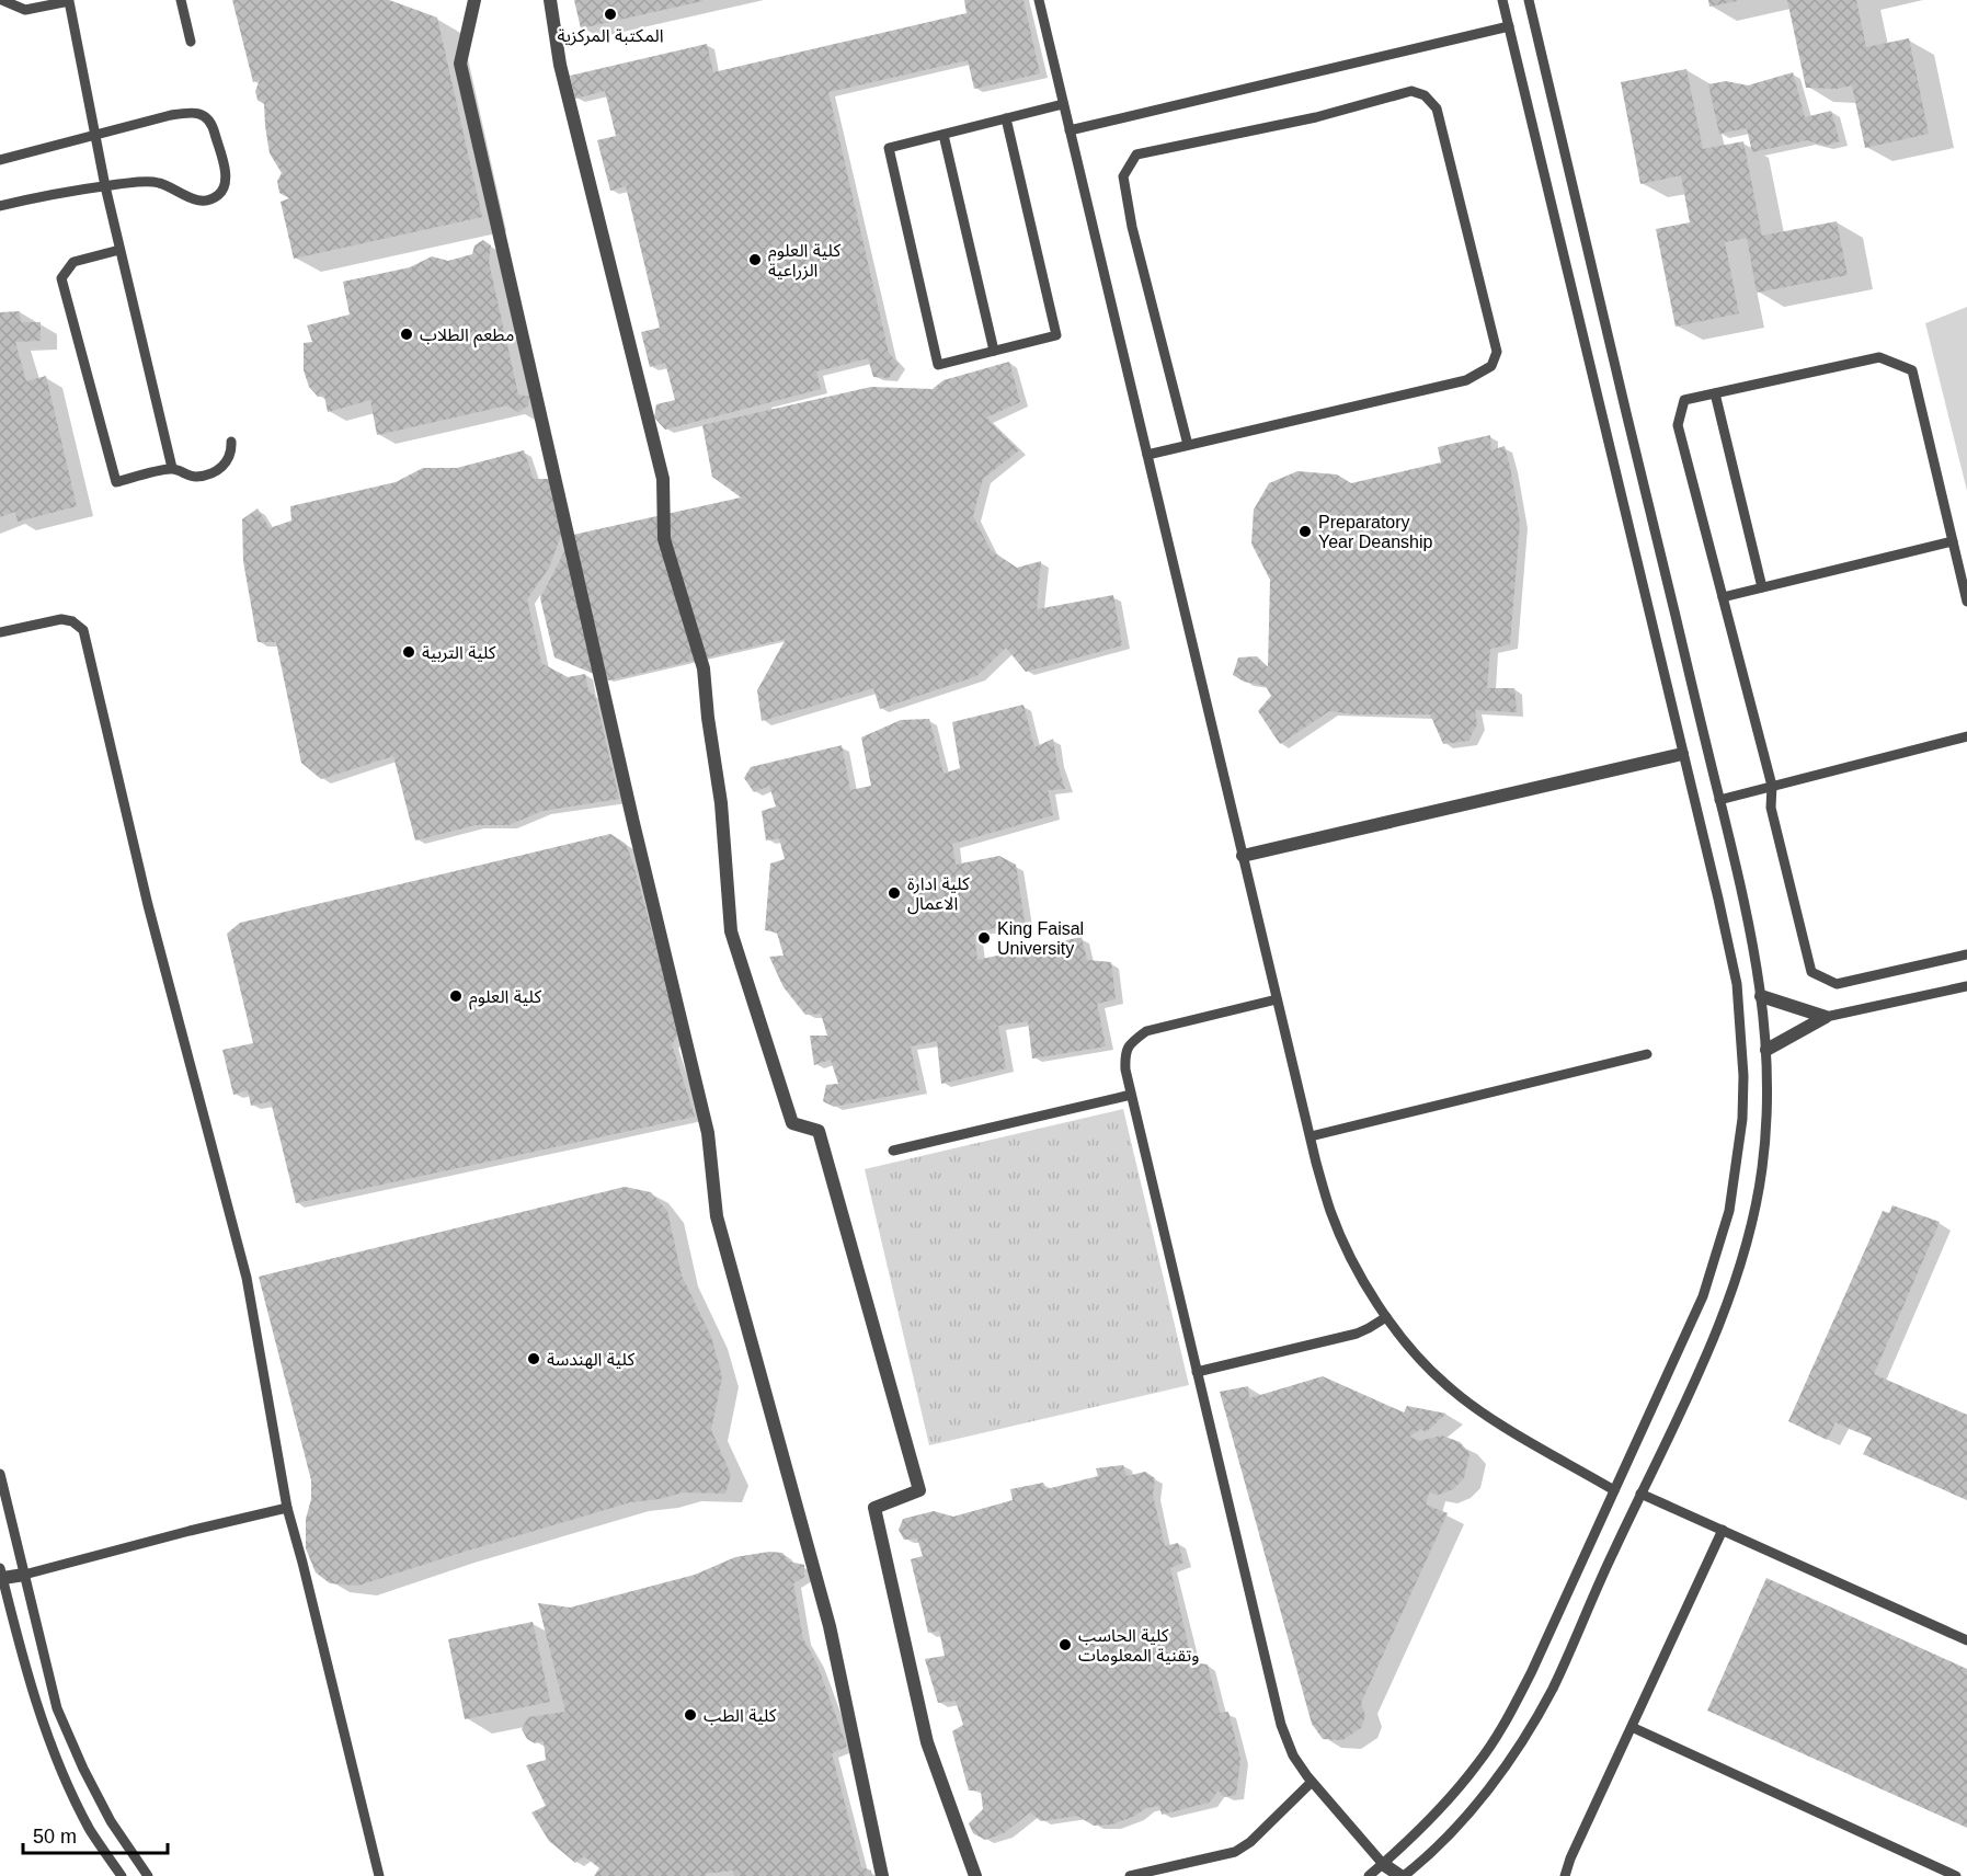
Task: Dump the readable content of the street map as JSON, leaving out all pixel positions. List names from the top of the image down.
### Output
{
  "places": [
    "المكتبة المركزية",
    "كلية العلوم الزراعية",
    "مطعم الطلاب",
    "Preparatory Year Deanship",
    "كلية التربية",
    "كلية ادارة الاعمال",
    "King Faisal University",
    "كلية العلوم",
    "كلية الهندسة",
    "كلية الحاسب وتقنية المعلومات",
    "كلية الطب"
  ],
  "scale_bar": "50 m"
}
